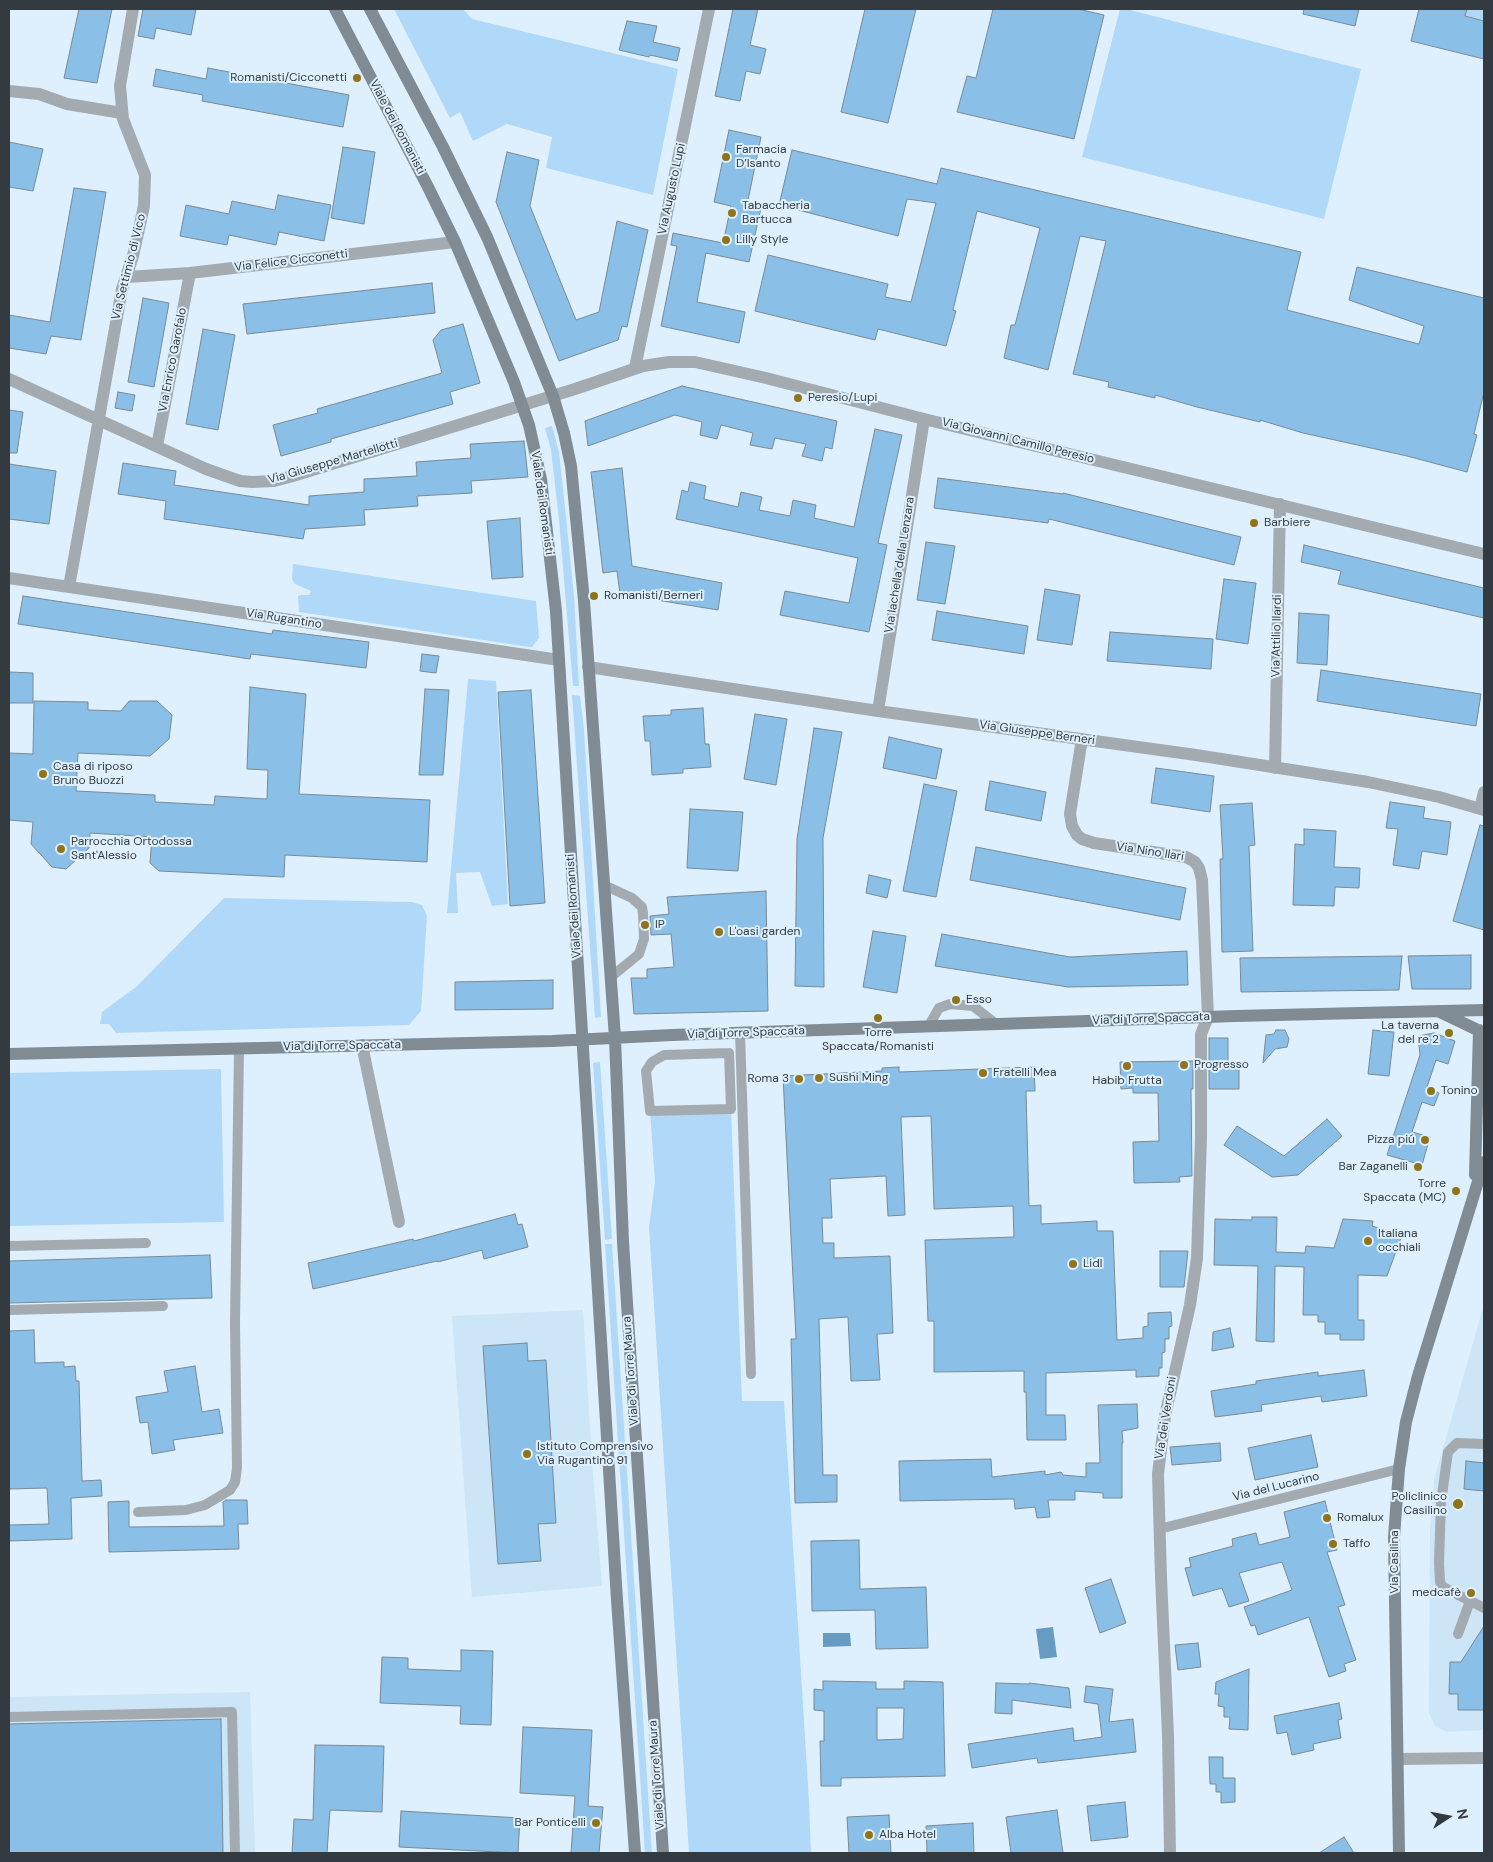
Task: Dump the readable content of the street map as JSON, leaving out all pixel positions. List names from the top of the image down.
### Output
{
  "streets": {
    "street": [
      "Viale dei Romanisti",
      "Via Augusto Lupi",
      "Via Felice Cicconetti",
      "Via Settimio di Vico",
      "Via Enrico Garofalo",
      "Via Giovanni Camillo Peresio",
      "Via Giuseppe Martellotti",
      "Via Iachella della Lenzara",
      "Via Rugantino",
      "Via Attilio Ilardi",
      "Via Giuseppe Berneri",
      "Via Nino Ilari",
      "Via di Torre Spaccata",
      "Viale di Torre Maura",
      "Via dei Verdoni",
      "Via Casilina"
    ],
    "lane": ["Via del Lucarino"]
  },
  "crossings": [
    ["Viale dei Romanisti", "Via Felice Cicconetti"],
    ["Viale dei Romanisti", "Via Giuseppe Martellotti"],
    ["Viale dei Romanisti", "Via Rugantino"],
    ["Viale dei Romanisti", "Via di Torre Spaccata"],
    ["Via Augusto Lupi", "Via Giovanni Camillo Peresio"],
    ["Via Felice Cicconetti", "Via Settimio di Vico"],
    ["Via Felice Cicconetti", "Via Enrico Garofalo"],
    ["Via Settimio di Vico", "Via Giuseppe Martellotti"],
    ["Via Settimio di Vico", "Via Rugantino"],
    ["Via Enrico Garofalo", "Via Giuseppe Martellotti"],
    ["Via Giovanni Camillo Peresio", "Via Giuseppe Martellotti"],
    ["Via Giovanni Camillo Peresio", "Via Iachella della Lenzara"],
    ["Via Giovanni Camillo Peresio", "Via Attilio Ilardi"],
    ["Via Iachella della Lenzara", "Via Giuseppe Berneri"],
    ["Via Attilio Ilardi", "Via Giuseppe Berneri"],
    ["Via Giuseppe Berneri", "Via Nino Ilari"],
    ["Via Nino Ilari", "Via di Torre Spaccata"],
    ["Via Nino Ilari", "Via dei Verdoni"],
    ["Via di Torre Spaccata", "Viale di Torre Maura"],
    ["Via di Torre Spaccata", "Via dei Verdoni"],
    ["Via dei Verdoni", "Via del Lucarino"],
    ["Via del Lucarino", "Via Casilina"]
  ],
  "places": [
    "Romanisti/Cicconetti",
    "Farmacia D’Isanto",
    "Tabaccheria Bartucca",
    "Lilly Style",
    "Peresio/Lupi",
    "Barbiere",
    "Romanisti/Berneri",
    "Casa di riposo Bruno Buozzi",
    "Parrocchia Ortodossa Sant'Alessio",
    "IP",
    "L'oasi garden",
    "Esso",
    "Torre Spaccata/Romanisti",
    "La taverna del re 2",
    "Progresso",
    "Habib Frutta",
    "Fratelli Mea",
    "Sushi Ming",
    "Roma 3",
    "Tonino",
    "Pizza piú",
    "Bar Zaganelli",
    "Torre Spaccata (MC)",
    "Italiana occhiali",
    "Lidl",
    "Istituto Comprensivo Via Rugantino 91",
    "Policlinico Casilino",
    "Romalux",
    "Taffo",
    "medcafè",
    "Bar Ponticelli",
    "Alba Hotel"
  ],
  "north": "right"
}
